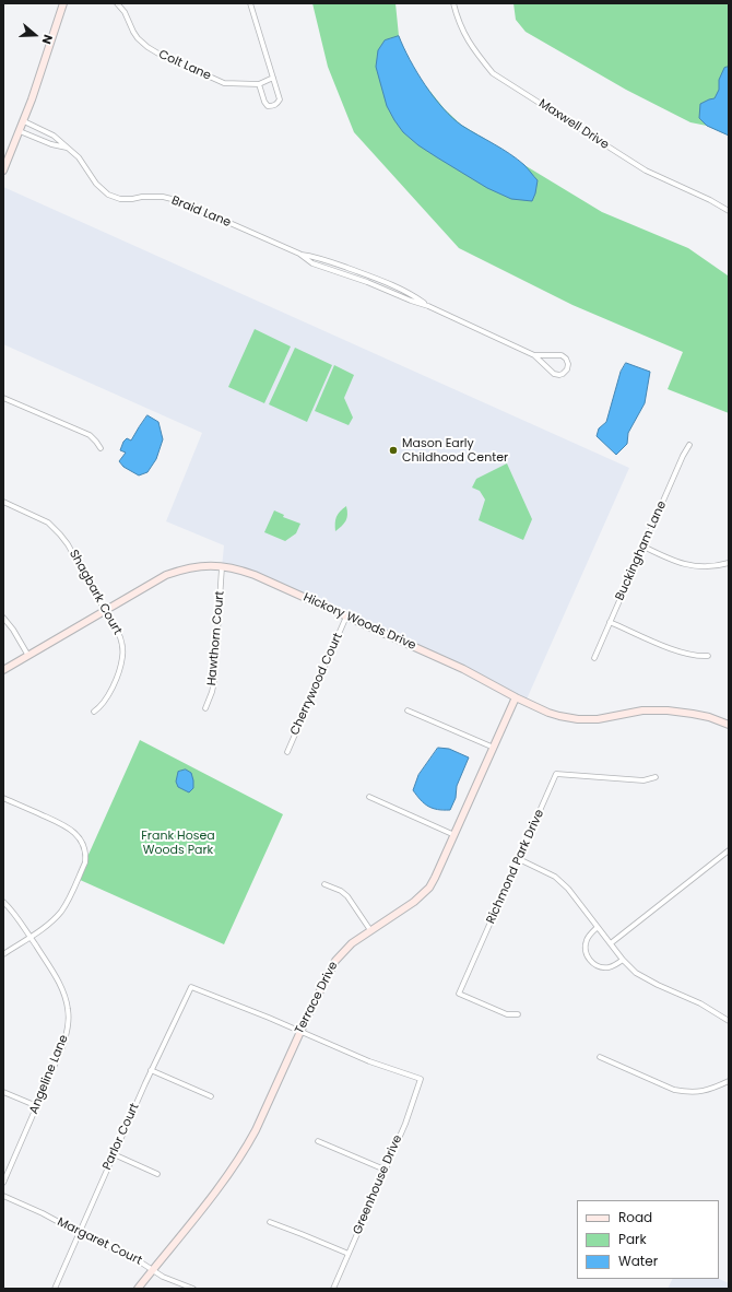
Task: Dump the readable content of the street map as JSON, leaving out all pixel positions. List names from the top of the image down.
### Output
{
  "streets": {
    "street": [
      "Colt Lane",
      "Maxwell Drive",
      "Braid Lane",
      "Buckingham Lane",
      "Shagbark Court",
      "Hickory Woods Drive",
      "Hawthorn Court",
      "Cherrywood Court",
      "Richmond Park Drive",
      "Terrace Drive",
      "Angeline Lane",
      "Parlor Court",
      "Greenhouse Drive",
      "Margaret Court"
    ]
  },
  "crossings": [
    ["Shagbark Court", "Hickory Woods Drive"],
    ["Hickory Woods Drive", "Hawthorn Court"],
    ["Hickory Woods Drive", "Cherrywood Court"],
    ["Hickory Woods Drive", "Terrace Drive"],
    ["Terrace Drive", "Parlor Court"],
    ["Terrace Drive", "Greenhouse Drive"],
    ["Terrace Drive", "Margaret Court"],
    ["Parlor Court", "Greenhouse Drive"],
    ["Parlor Court", "Margaret Court"]
  ],
  "parks": ["Frank Hosea Woods Park"],
  "places": ["Mason Early Childhood Center"],
  "legend": ["Road", "Park", "Water"],
  "north": "right"
}
